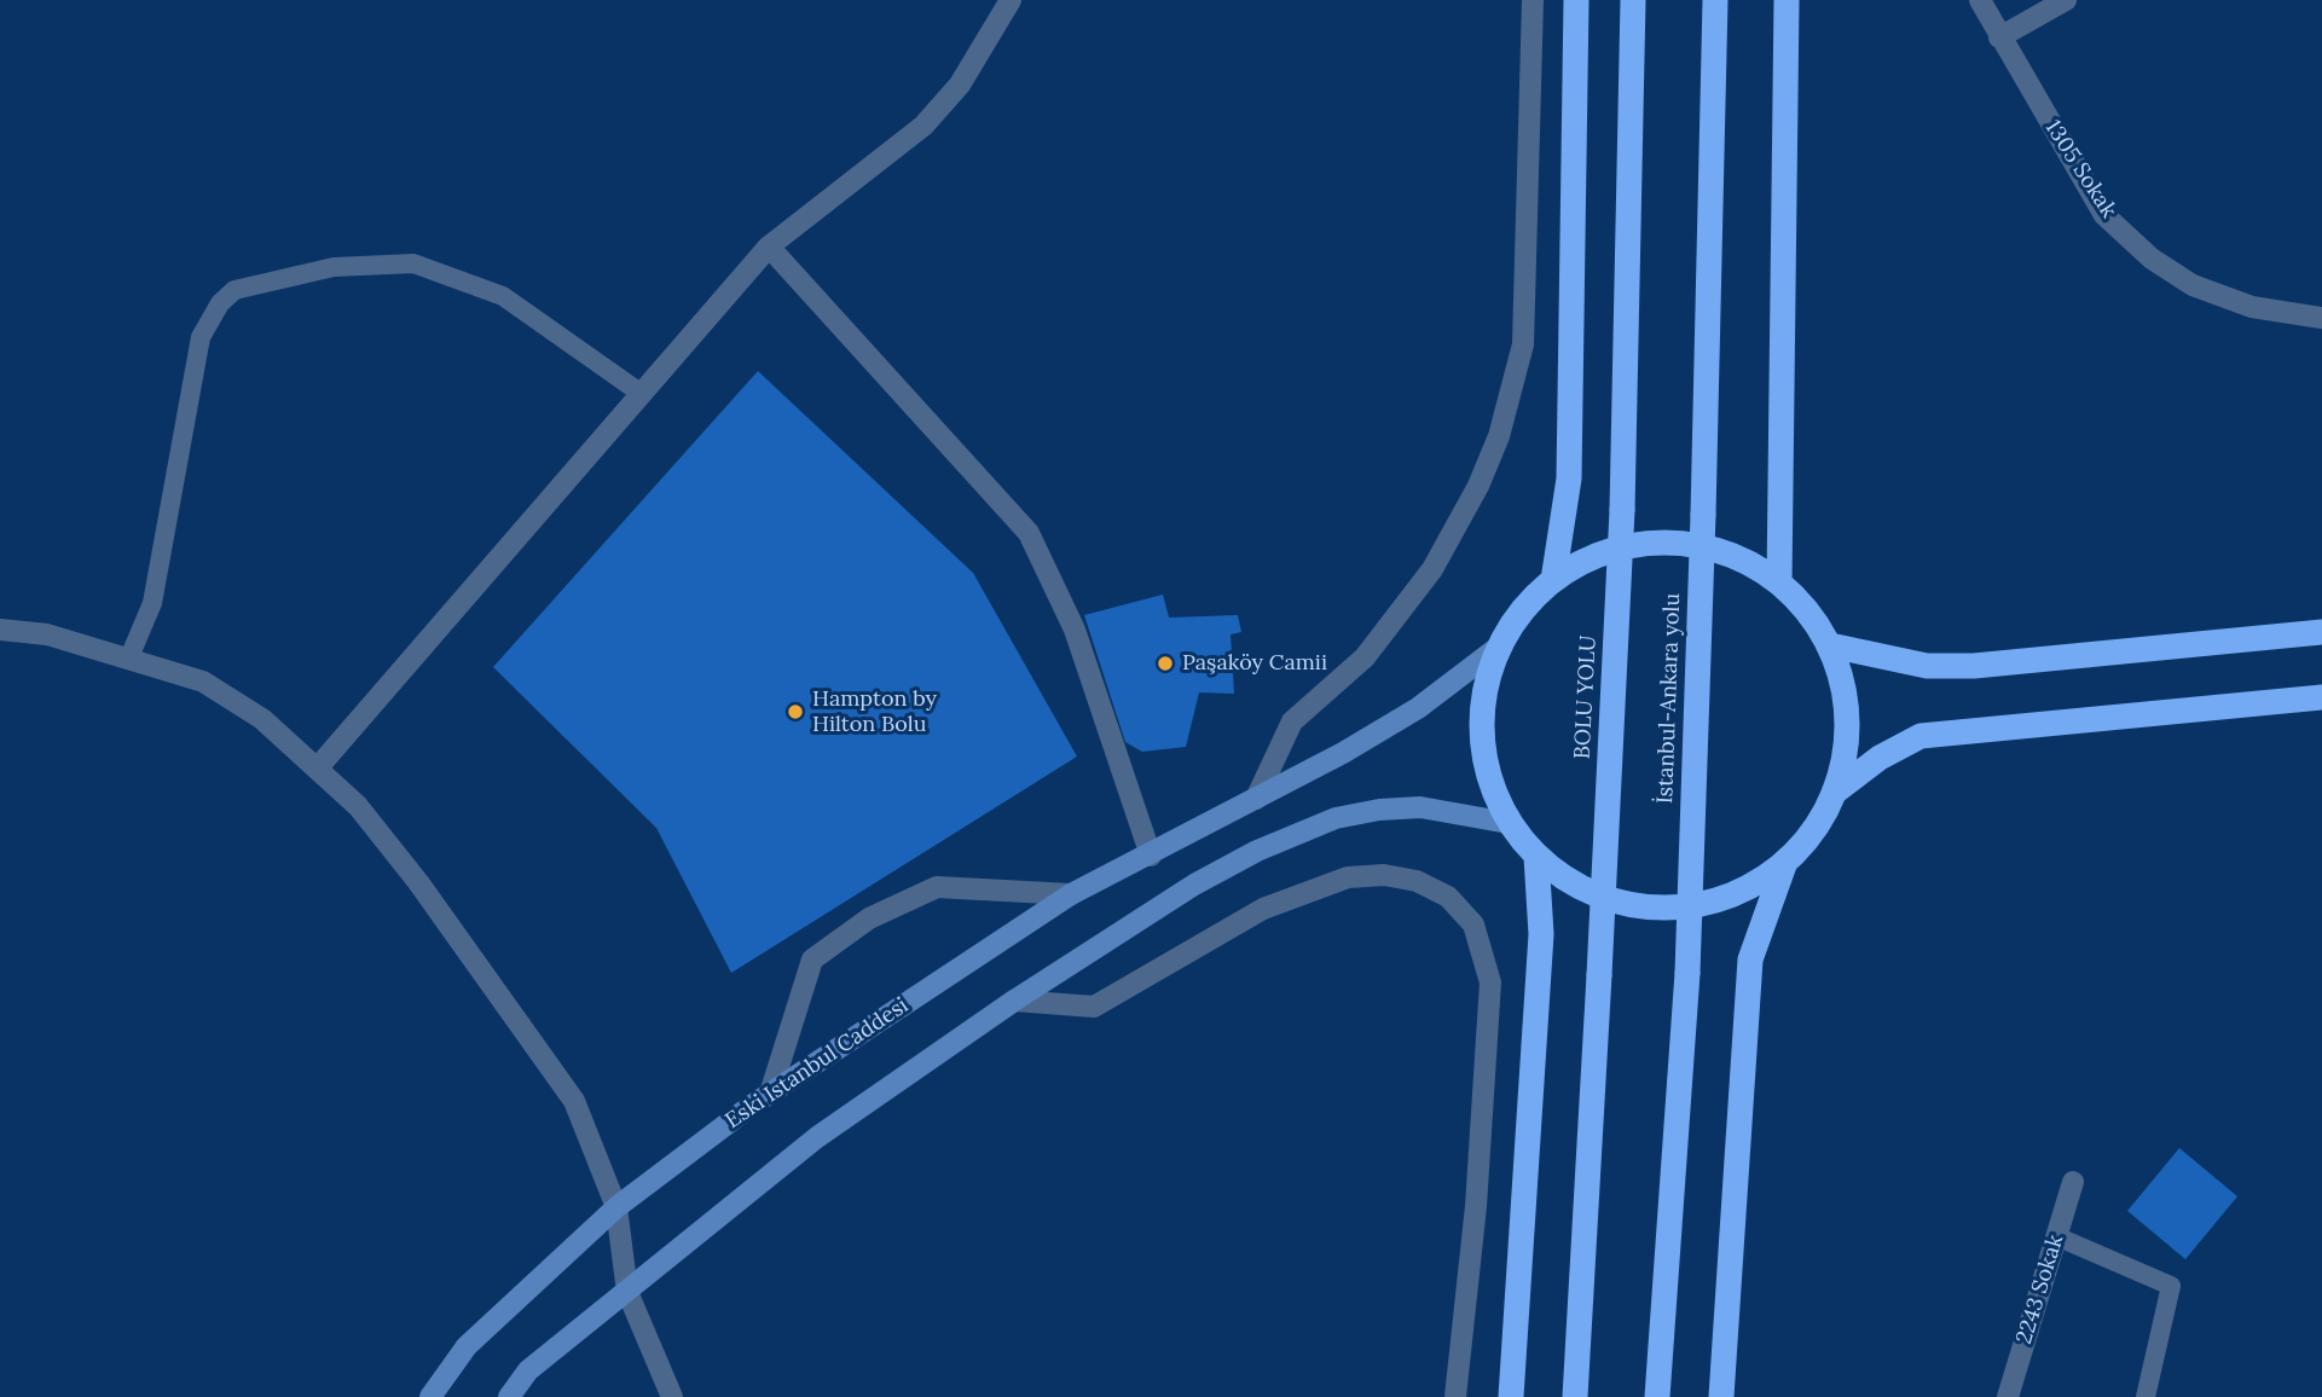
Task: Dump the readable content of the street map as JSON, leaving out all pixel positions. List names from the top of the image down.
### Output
{
  "streets": {
    "highway": ["BOLU YOLU", "İstanbul-Ankara yolu"],
    "main road": ["Eski Istanbul Caddesi"],
    "street": ["1305 Sokak", "2243 Sokak"]
  },
  "places": ["Paşaköy Camii", "Hampton by Hilton Bolu"]
}
